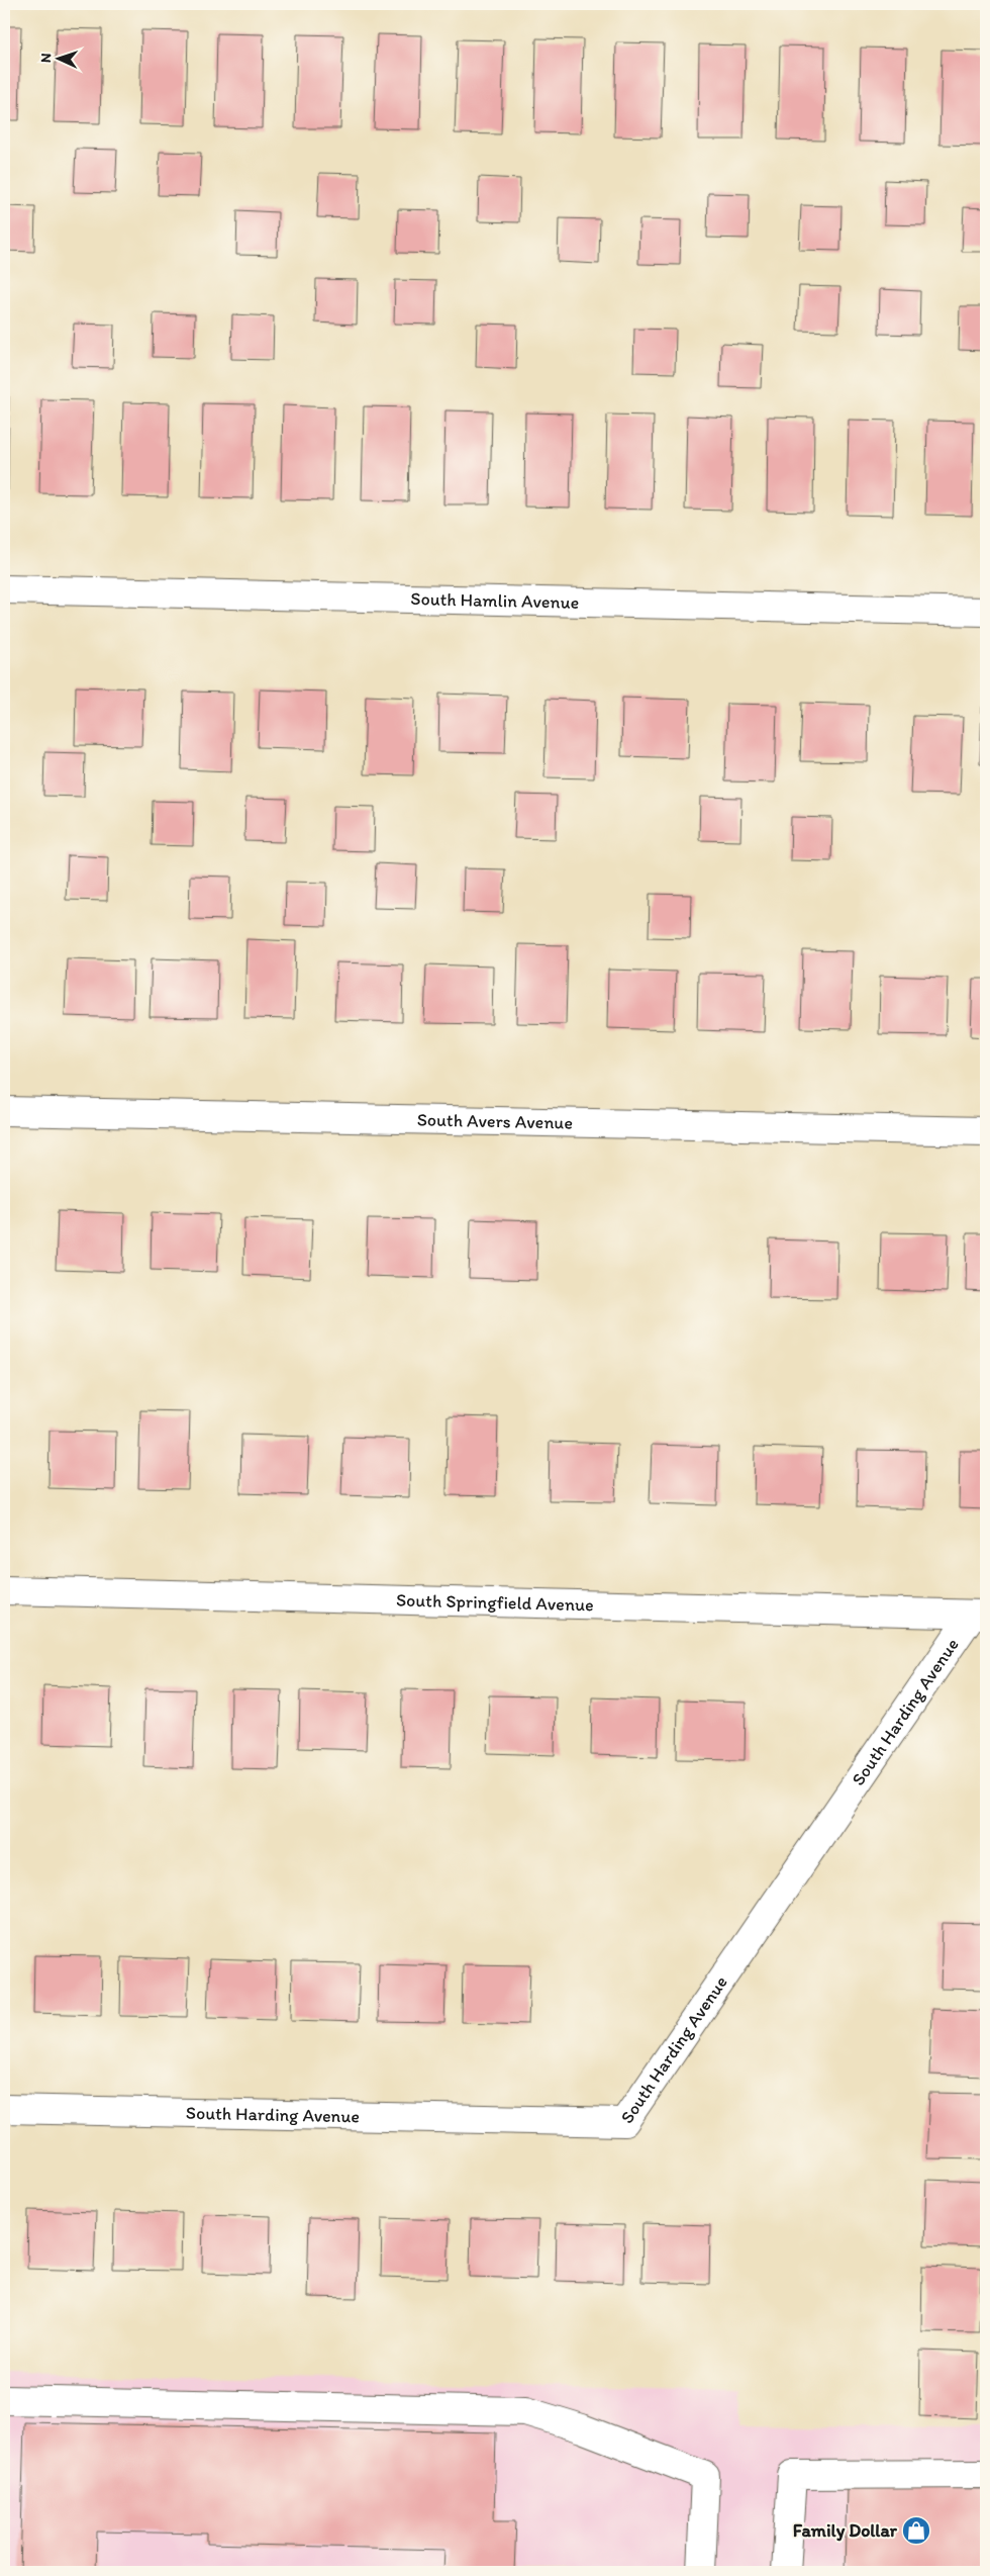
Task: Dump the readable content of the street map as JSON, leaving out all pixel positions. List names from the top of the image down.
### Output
{
  "streets": {
    "street": [
      "South Hamlin Avenue",
      "South Avers Avenue",
      "South Springfield Avenue",
      "South Harding Avenue"
    ]
  },
  "crossings": [
    ["South Springfield Avenue", "South Harding Avenue"]
  ],
  "places": {
    "shop": ["Family Dollar"]
  },
  "north": "left"
}
